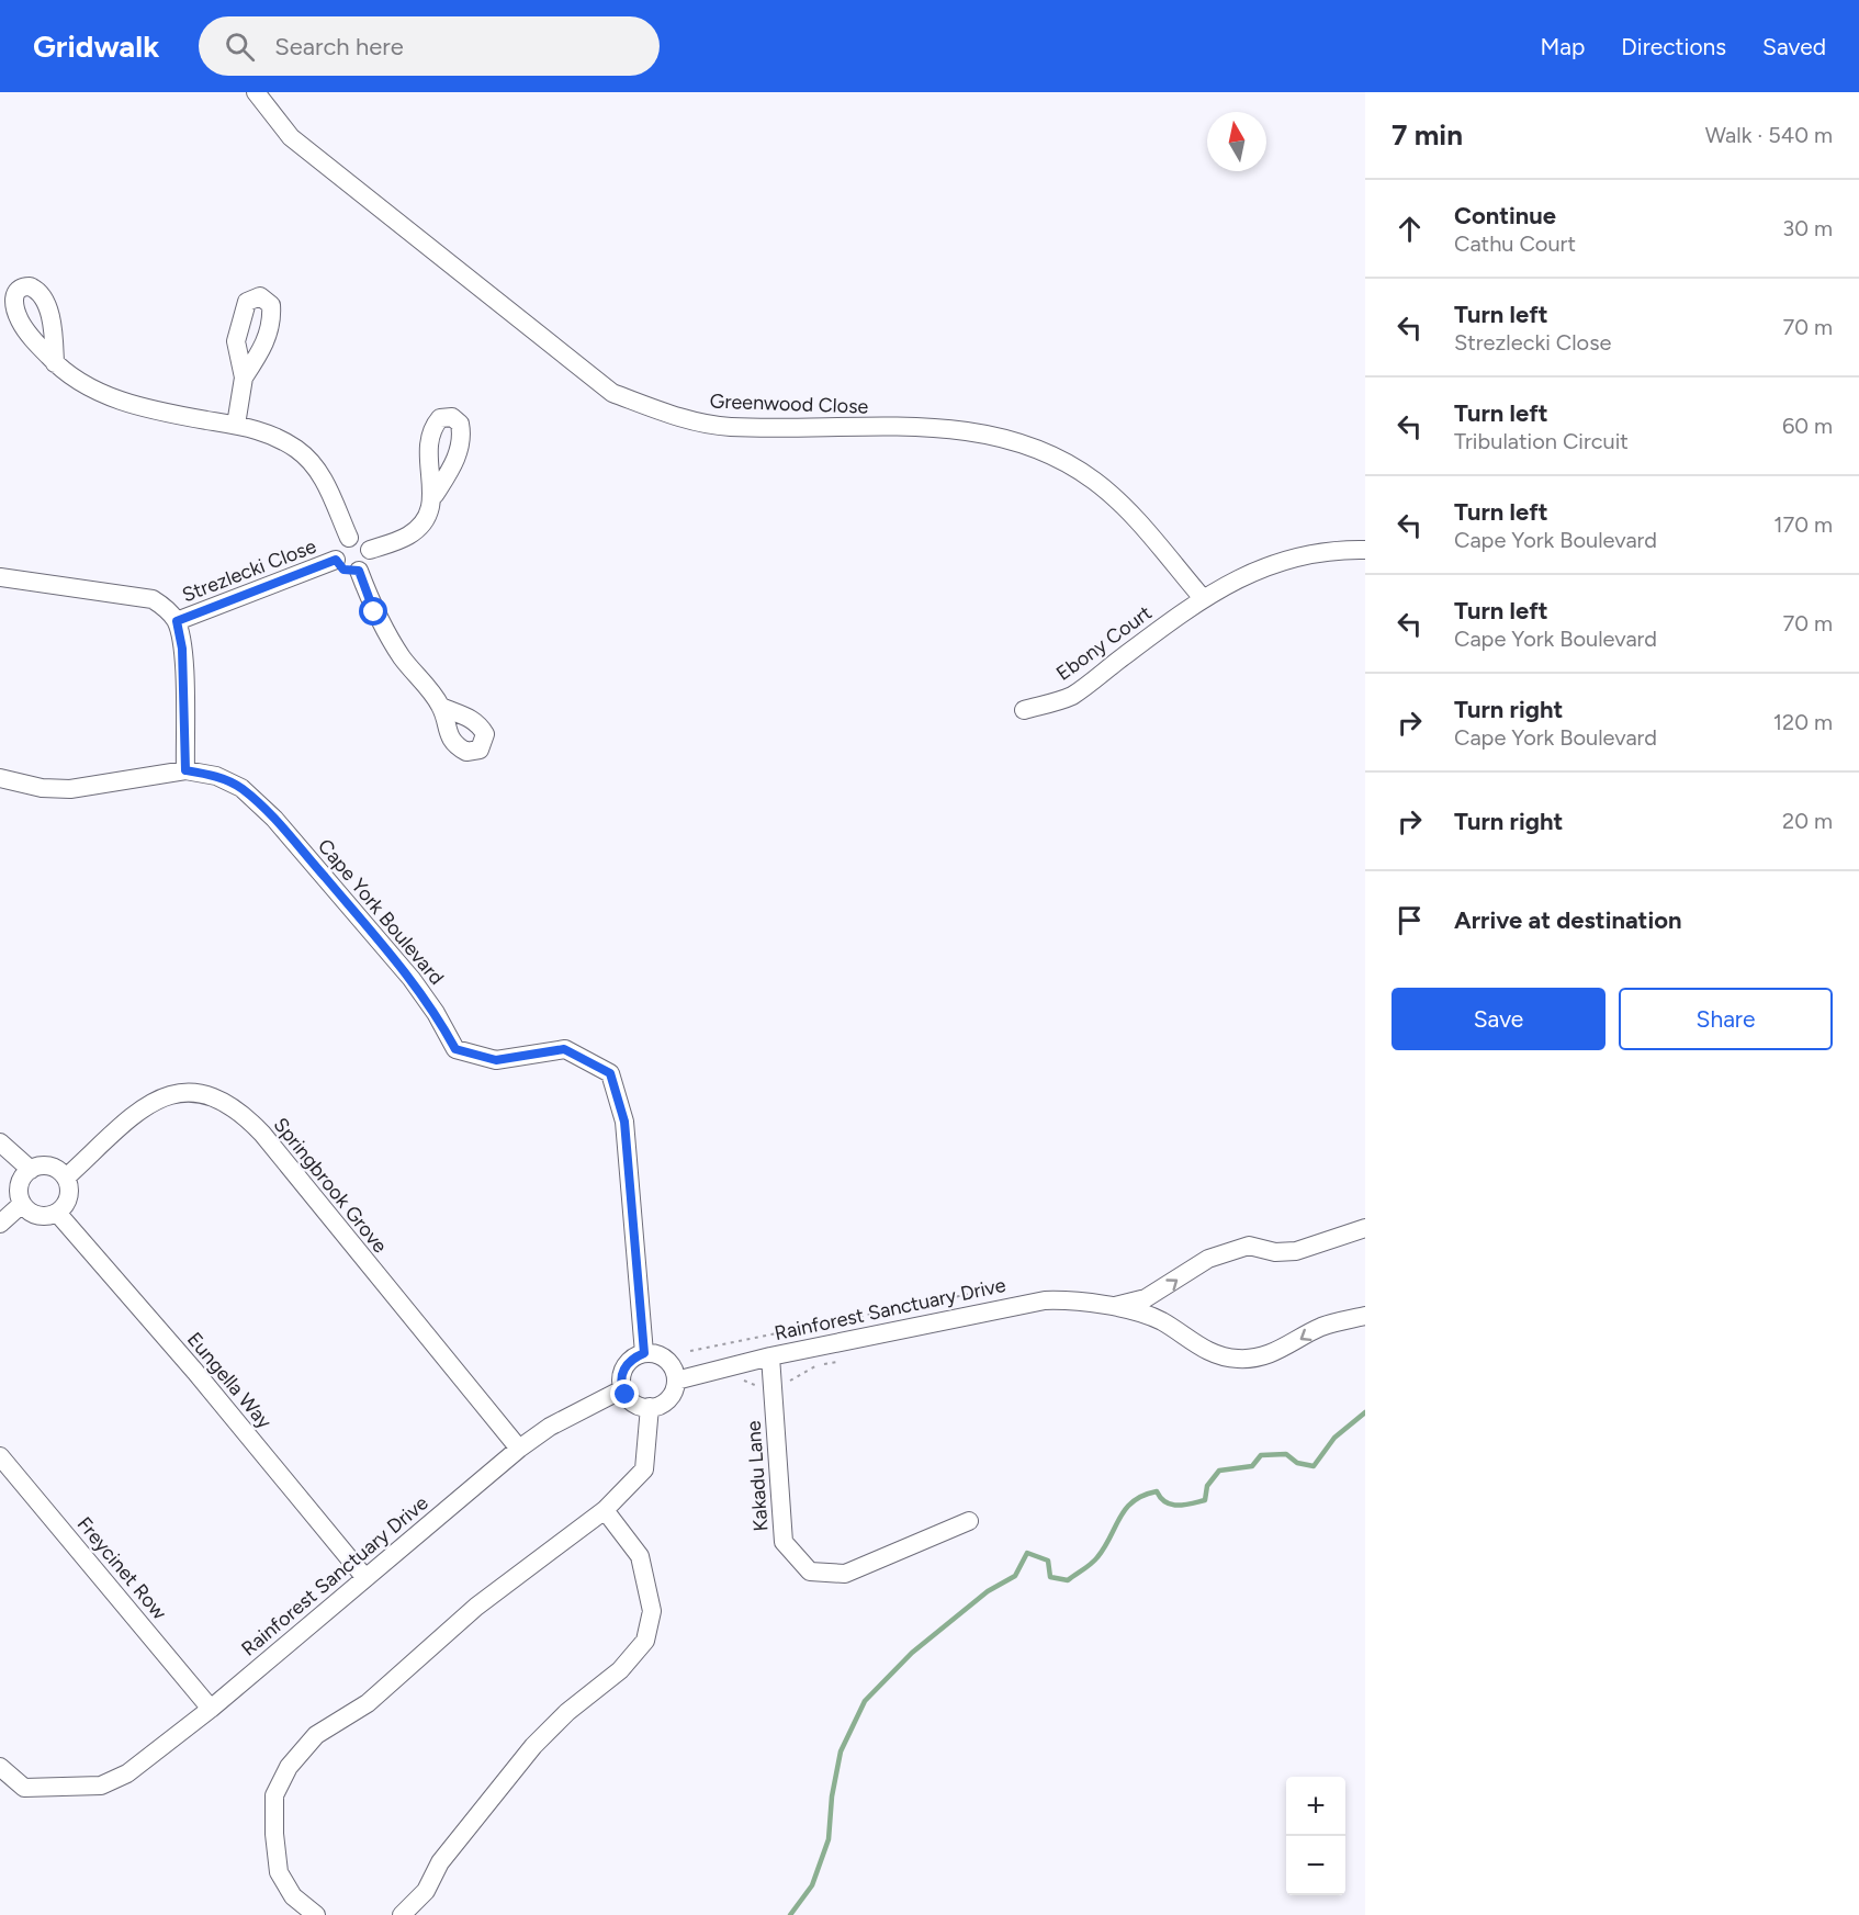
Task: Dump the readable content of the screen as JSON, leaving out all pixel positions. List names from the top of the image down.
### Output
{
  "streets": {
    "street": [
      "Greenwood Close",
      "Strezlecki Close",
      "Ebony Court",
      "Cape York Boulevard",
      "Springbrook Grove",
      "Rainforest Sanctuary Drive",
      "Eungella Way",
      "Kakadu Lane",
      "Freycinet Row"
    ]
  },
  "crossings": [
    ["Greenwood Close", "Ebony Court"],
    ["Cape York Boulevard", "Rainforest Sanctuary Drive"],
    ["Springbrook Grove", "Rainforest Sanctuary Drive"],
    ["Springbrook Grove", "Eungella Way"],
    ["Rainforest Sanctuary Drive", "Eungella Way"],
    ["Rainforest Sanctuary Drive", "Kakadu Lane"],
    ["Rainforest Sanctuary Drive", "Freycinet Row"]
  ],
  "north": "top",
  "page": {
    "header": "Gridwalk",
    "search": "Search here",
    "nav": ["Map", "Directions", "Saved"],
    "heading": ["7 min", "Walk · 540 m"],
    "list": [
      ["Continue", "Cathu Court", "30 m"],
      ["Turn left", "Strezlecki Close", "70 m"],
      ["Turn left", "Tribulation Circuit", "60 m"],
      ["Turn left", "Cape York Boulevard", "170 m"],
      ["Turn left", "Cape York Boulevard", "70 m"],
      ["Turn right", "Cape York Boulevard", "120 m"],
      ["Turn right", "20 m"],
      "Arrive at destination"
    ],
    "buttons": ["Save", "Share"],
    "map_buttons": ["+", "−"]
  }
}
